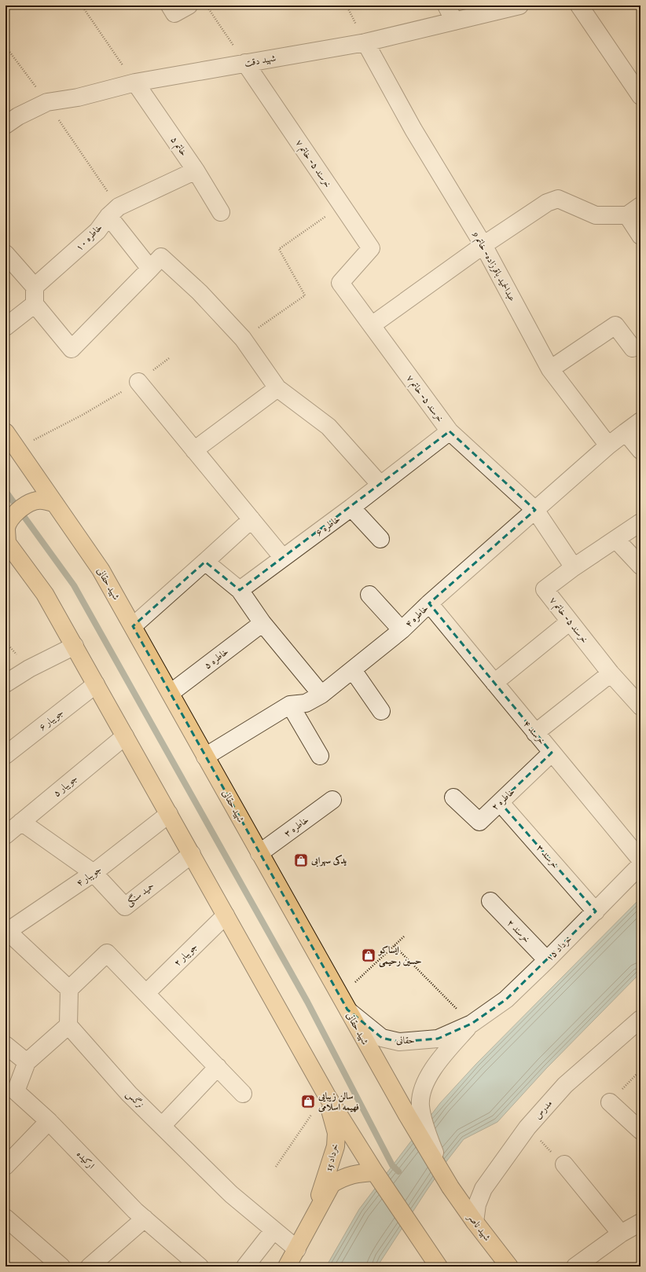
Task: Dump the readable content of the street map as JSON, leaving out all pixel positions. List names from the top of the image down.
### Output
{
  "streets": {
    "main road": ["شهید حقانی", "15 خرداد", "شهید ناصر"],
    "street": [
      "شهید دقت",
      "خاتم ۵",
      "خرسند ۵- خاتم ۷",
      "خاطره ۱۰",
      "عبدالحمید باقرزاده- خاتم 9",
      "خاطره ۶",
      "خاطره ۴",
      "خاطره ۵",
      "جویبار ۶",
      "خرسند ۴",
      "جویبار ۵",
      "خاطره ۲",
      "خاطره ۳",
      "خرسند ۳",
      "جویبار ۴",
      "حمید سنگی",
      "خرسند ۲",
      "۱۵ خرداد",
      "جویبار ۲",
      "حقانی",
      "نرگس",
      "مدرس",
      "ارکیده"
    ]
  },
  "crossings": [
    ["شهید دقت", "خاتم ۵"],
    ["شهید دقت", "خرسند ۵- خاتم ۷"],
    ["شهید دقت", "عبدالحمید باقرزاده- خاتم 9"],
    ["خاتم ۵", "خاطره ۱۰"],
    ["خرسند ۵- خاتم ۷", "خاطره ۶"],
    ["خرسند ۵- خاتم ۷", "خاطره ۴"],
    ["عبدالحمید باقرزاده- خاتم 9", "خاطره ۴"],
    ["شهید حقانی", "خاطره ۴"],
    ["شهید حقانی", "خاطره ۵"],
    ["شهید حقانی", "خاطره ۳"],
    ["شهید حقانی", "حقانی"],
    ["شهید حقانی", "شهید ناصر"],
    ["خاطره ۴", "خرسند ۴"],
    ["خرسند ۴", "خاطره ۲"],
    ["خاطره ۲", "خرسند ۳"],
    ["خرسند ۳", "۱۵ خرداد"],
    ["جویبار ۴", "حمید سنگی"],
    ["خرسند ۲", "۱۵ خرداد"],
    ["۱۵ خرداد", "حقانی"],
    ["مدرس", "شهید ناصر"]
  ],
  "places": {
    "shop": ["یدکی سهرابی", "ایساکو حسین رحیمی", "سالن زیبایی فهیمه اسلامی"]
  }
}
